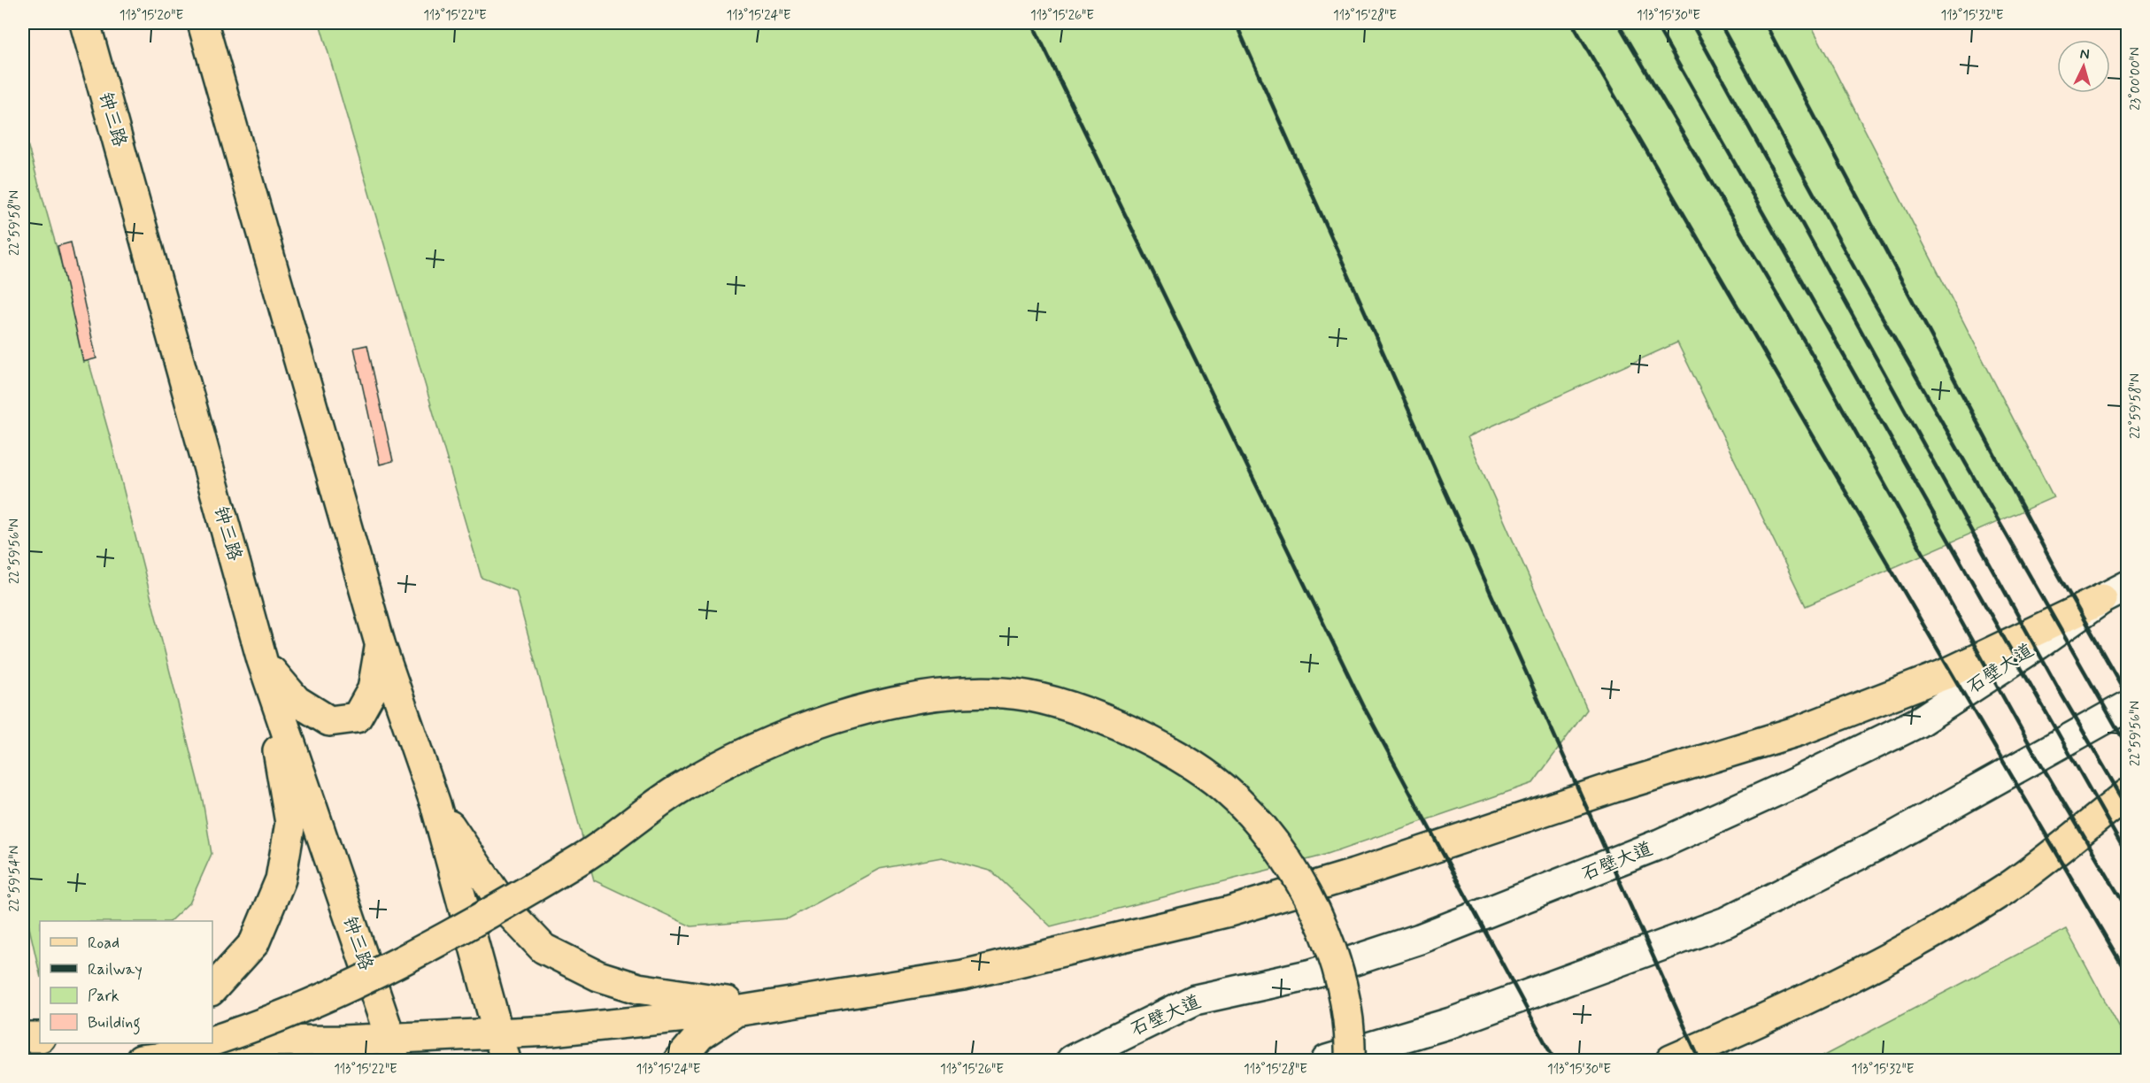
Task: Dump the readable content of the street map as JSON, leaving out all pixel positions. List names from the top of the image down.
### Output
{
  "streets": {
    "main road": ["钟三路"],
    "street": ["石壁大道"]
  },
  "legend": [
    "Road",
    "Railway",
    "Park",
    "Building"
  ],
  "north": "top",
  "coordinates": [
    "113°15'20\"E",
    "113°15'22\"E",
    "113°15'24\"E",
    "113°15'26\"E",
    "113°15'28\"E",
    "113°15'30\"E",
    "113°15'32\"E",
    "23°00'00\"N",
    "22°59'58\"N",
    "22°59'56\"N",
    "22°59'54\"N"
  ]
}
